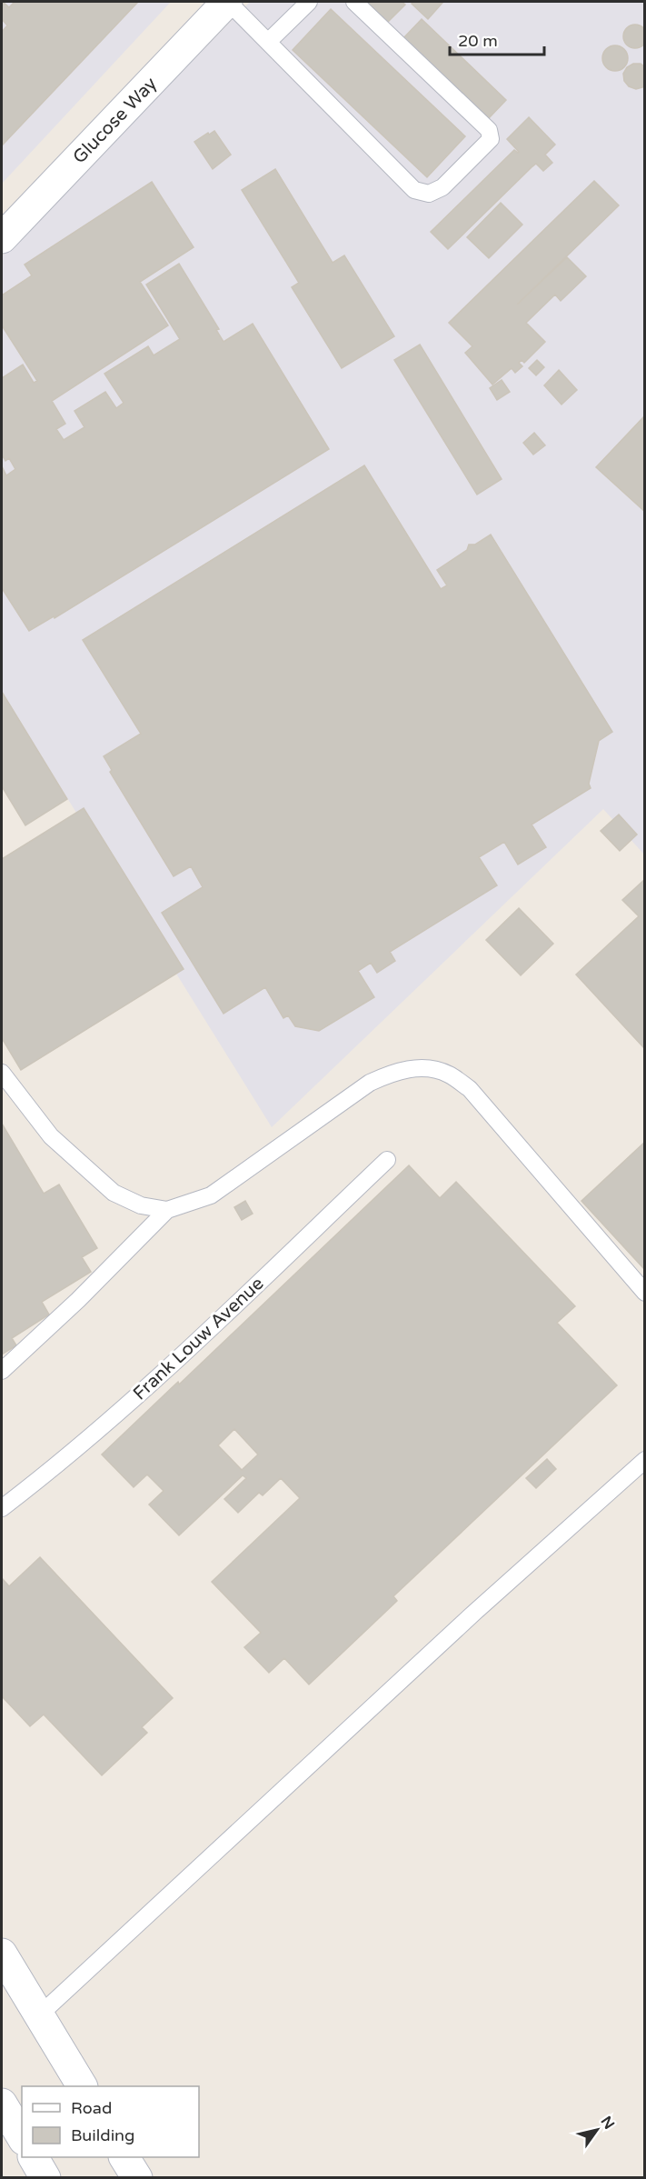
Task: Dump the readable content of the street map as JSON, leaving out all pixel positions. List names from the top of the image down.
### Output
{
  "streets": {
    "street": ["Glucose Way"],
    "lane": ["Frank Louw Avenue"]
  },
  "legend": ["Road", "Building"],
  "scale_bar": "20 m",
  "north": "top right"
}
